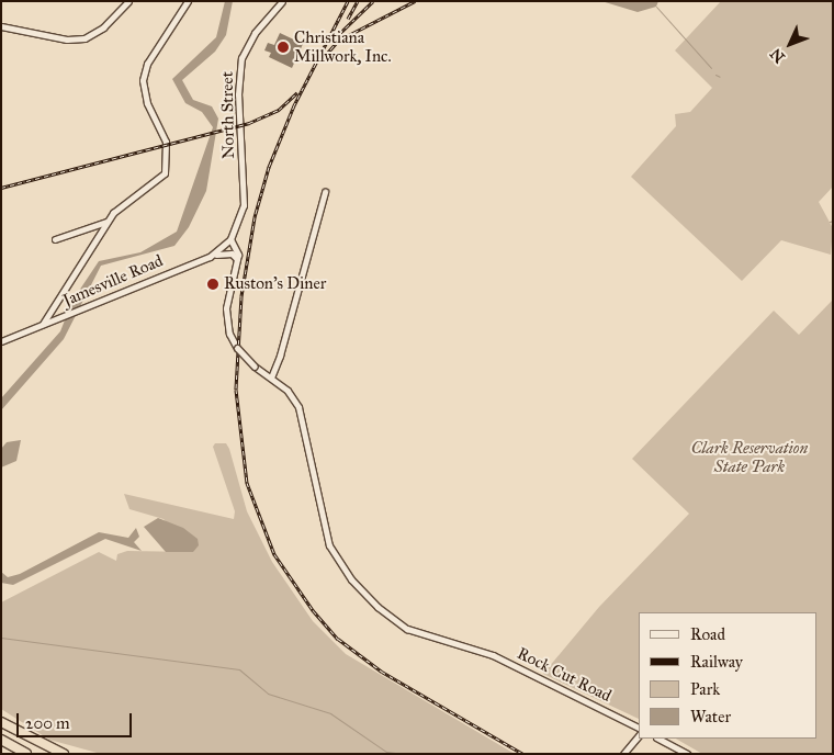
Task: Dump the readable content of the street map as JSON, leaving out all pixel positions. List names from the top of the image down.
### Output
{
  "streets": {
    "street": ["North Street", "Jamesville Road", "Rock Cut Road"]
  },
  "crossings": [
    ["North Street", "Jamesville Road"]
  ],
  "parks": ["Clark Reservation State Park"],
  "places": ["Christiana Millwork, Inc.", "Ruston's Diner"],
  "legend": [
    "Road",
    "Railway",
    "Park",
    "Water"
  ],
  "scale_bar": "200 m",
  "north": "bottom left"
}
